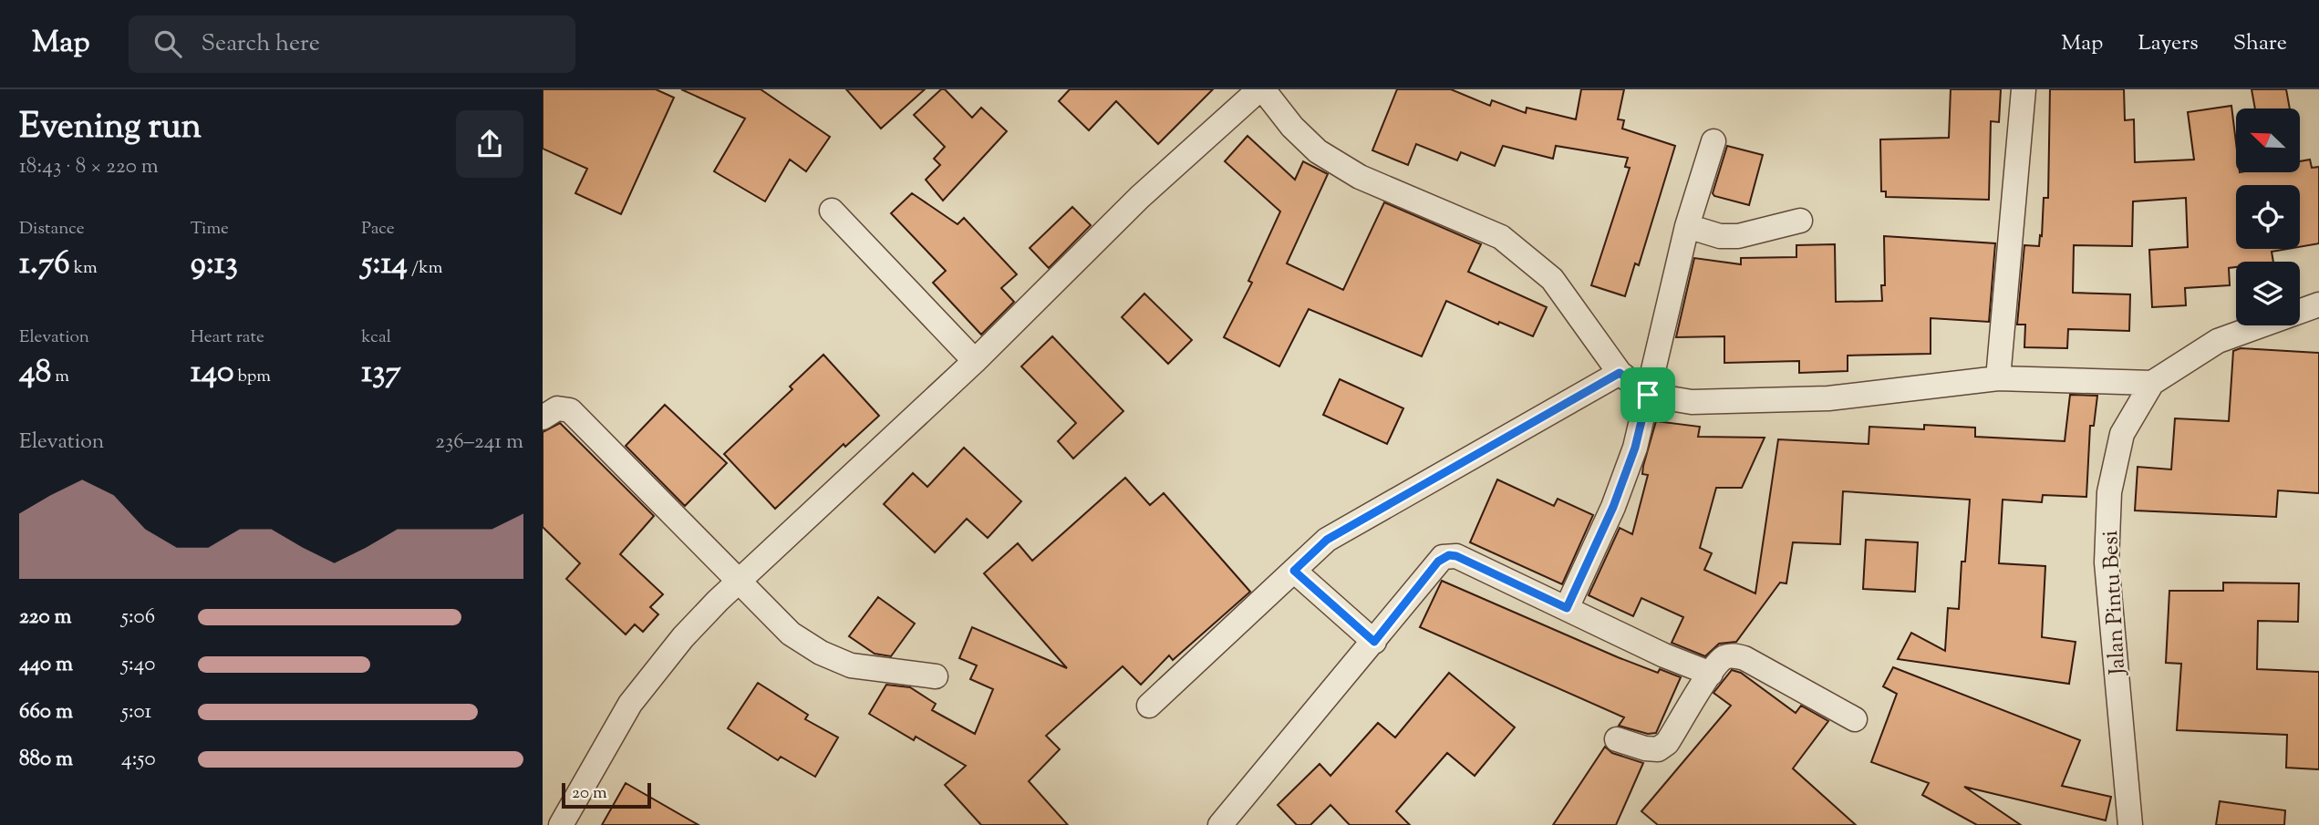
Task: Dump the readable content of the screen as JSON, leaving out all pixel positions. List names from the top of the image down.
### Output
{
  "streets": {
    "street": ["Jalan Pintu Besi"]
  },
  "scale_bar": "20 m",
  "north": "top left",
  "page": {
    "header": "Map",
    "search": "Search here",
    "nav": ["Map", "Layers", "Share"],
    "heading": ["Evening run", "18:43 · 8 × 220 m"],
    "stats": [
      ["Distance", "1.76 km"],
      ["Time", "9:13"],
      ["Pace", "5:14 /km"],
      ["Elevation", "48 m"],
      ["Heart rate", "140 bpm"],
      ["kcal", "137"]
    ],
    "chart": ["Elevation", "236–241 m"],
    "list": [
      {
        "name": "220 m",
        "note": "5:06"
      },
      {
        "name": "440 m",
        "note": "5:40"
      },
      {
        "name": "660 m",
        "note": "5:01"
      },
      {
        "name": "880 m",
        "note": "4:50"
      }
    ],
    "scale": "20 m"
  }
}
